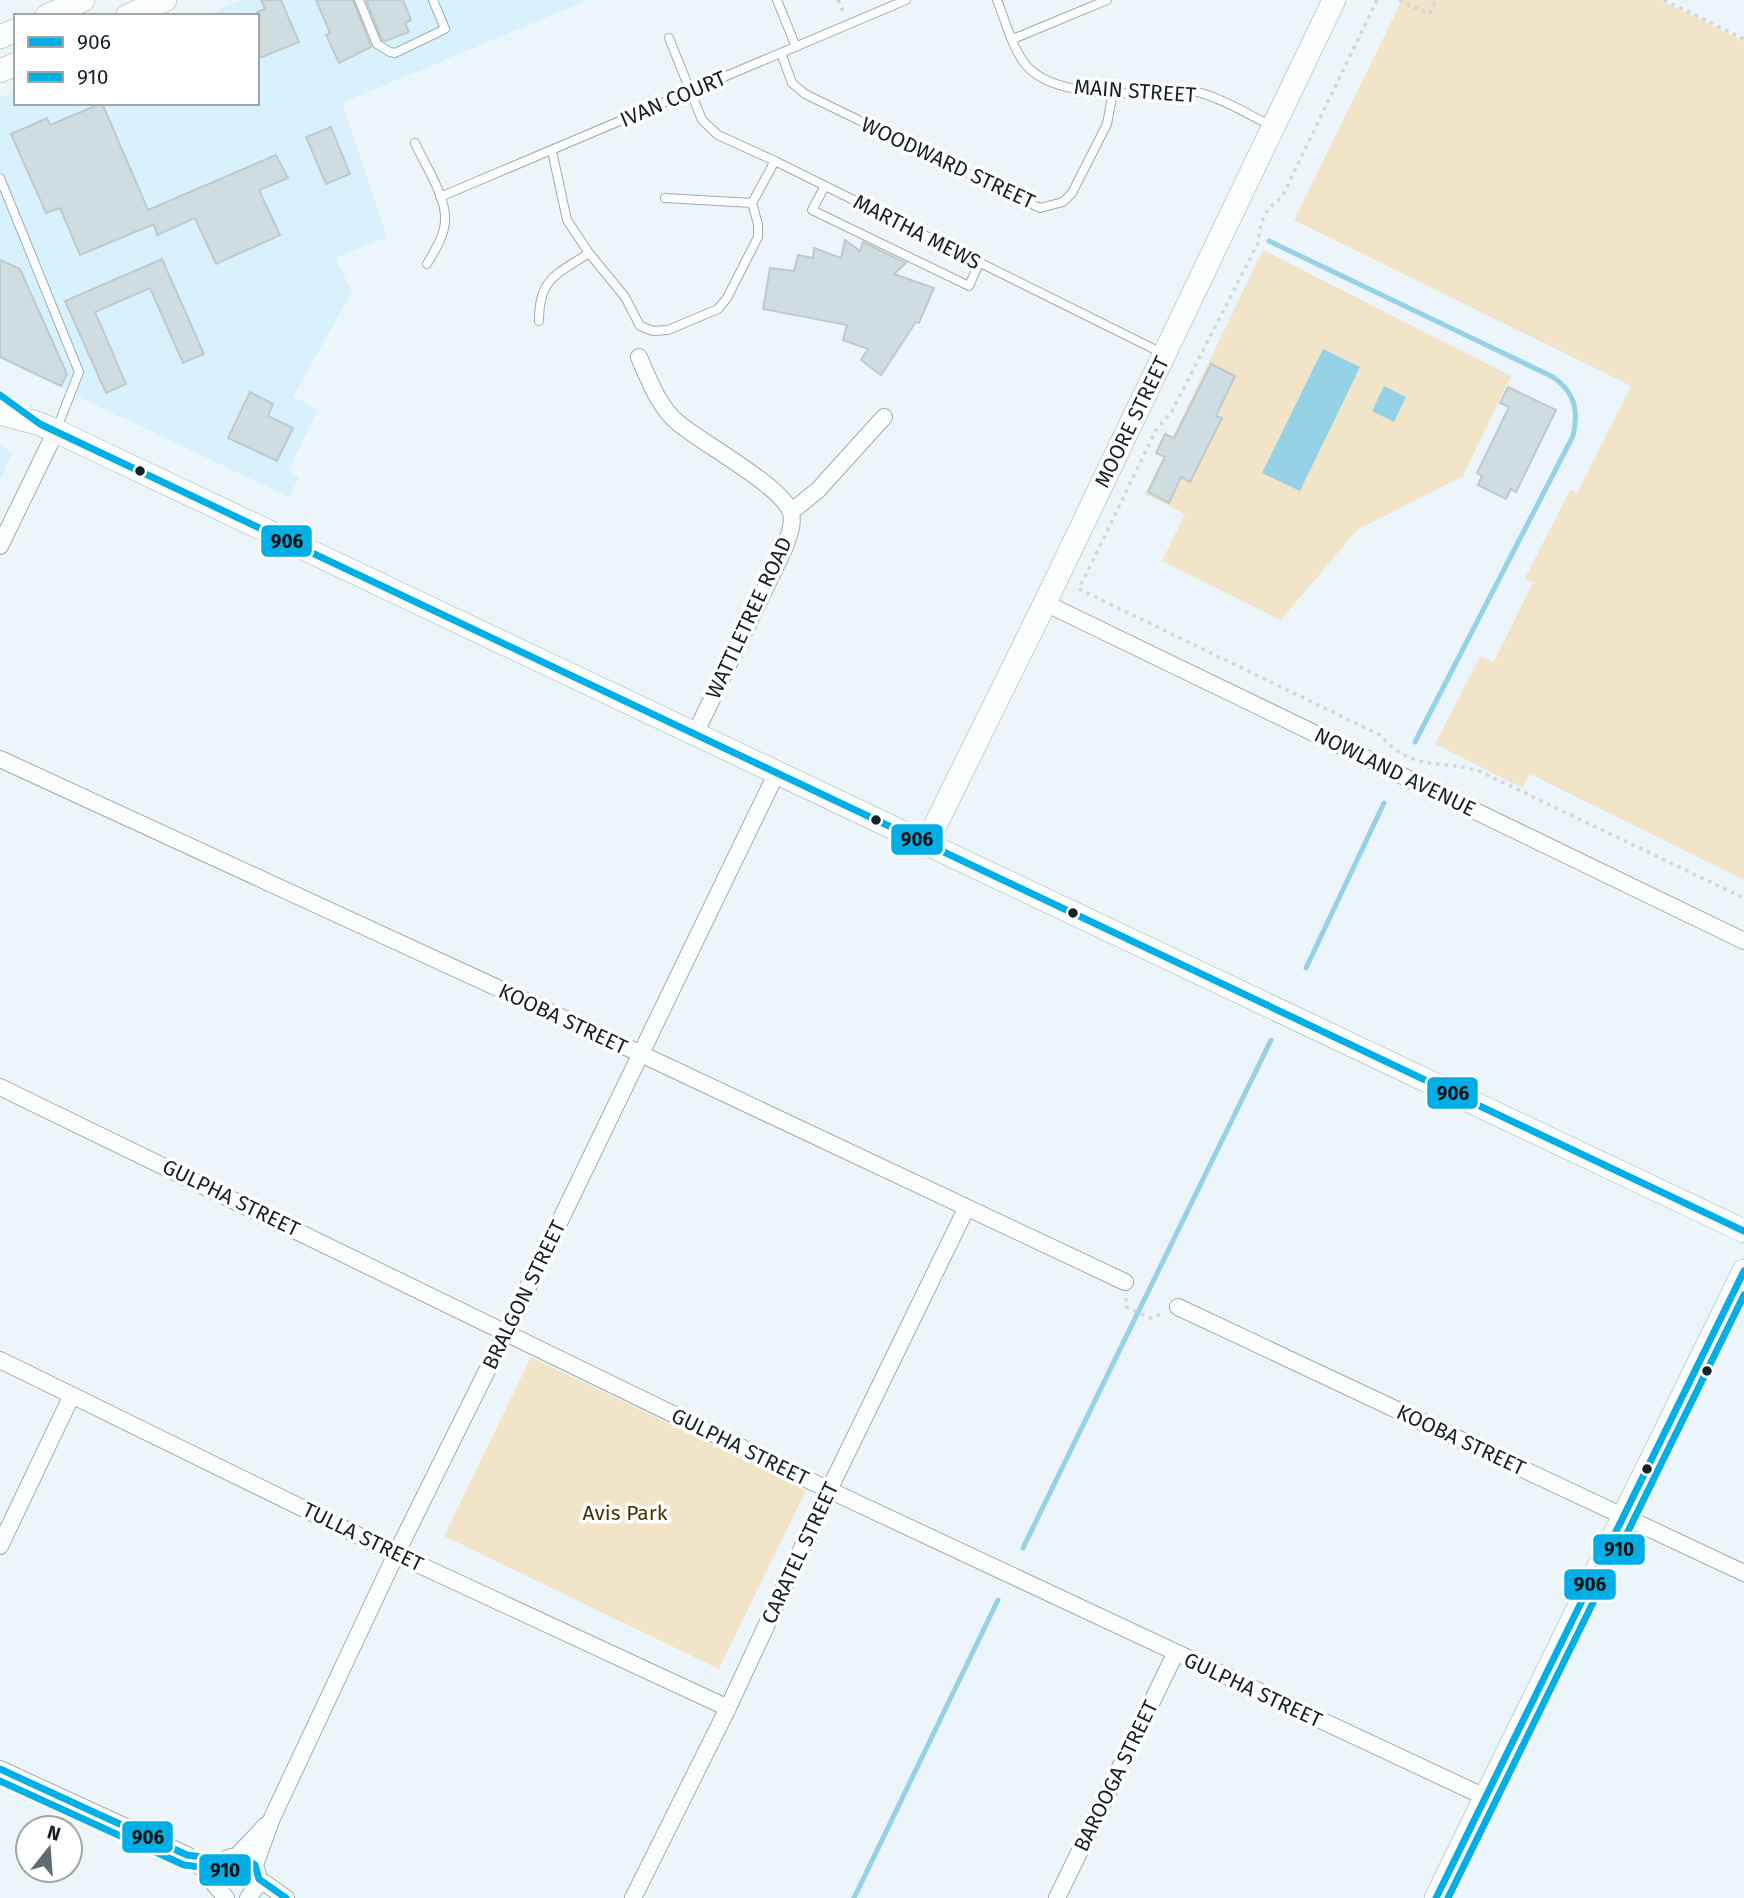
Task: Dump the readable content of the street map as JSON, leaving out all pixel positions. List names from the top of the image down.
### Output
{
  "streets": {
    "main road": ["MOORE STREET"],
    "street": [
      "WATTLETREE ROAD",
      "NOWLAND AVENUE",
      "KOOBA STREET",
      "GULPHA STREET",
      "BRALGON STREET",
      "TULLA STREET",
      "CARATEL STREET",
      "BAROOGA STREET"
    ],
    "lane": [
      "MAIN STREET",
      "IVAN COURT",
      "WOODWARD STREET",
      "MARTHA MEWS"
    ]
  },
  "crossings": [
    ["MAIN STREET", "WOODWARD STREET"],
    ["MAIN STREET", "MOORE STREET"],
    ["IVAN COURT", "WOODWARD STREET"],
    ["IVAN COURT", "MARTHA MEWS"],
    ["MARTHA MEWS", "MOORE STREET"],
    ["MOORE STREET", "NOWLAND AVENUE"],
    ["KOOBA STREET", "BRALGON STREET"],
    ["KOOBA STREET", "CARATEL STREET"],
    ["GULPHA STREET", "BRALGON STREET"],
    ["GULPHA STREET", "CARATEL STREET"],
    ["GULPHA STREET", "BAROOGA STREET"],
    ["BRALGON STREET", "TULLA STREET"],
    ["TULLA STREET", "CARATEL STREET"]
  ],
  "parks": ["Avis Park"],
  "lines": ["transit line 906", "transit line 910"],
  "legend": ["906", "910"],
  "north": "top"
}
